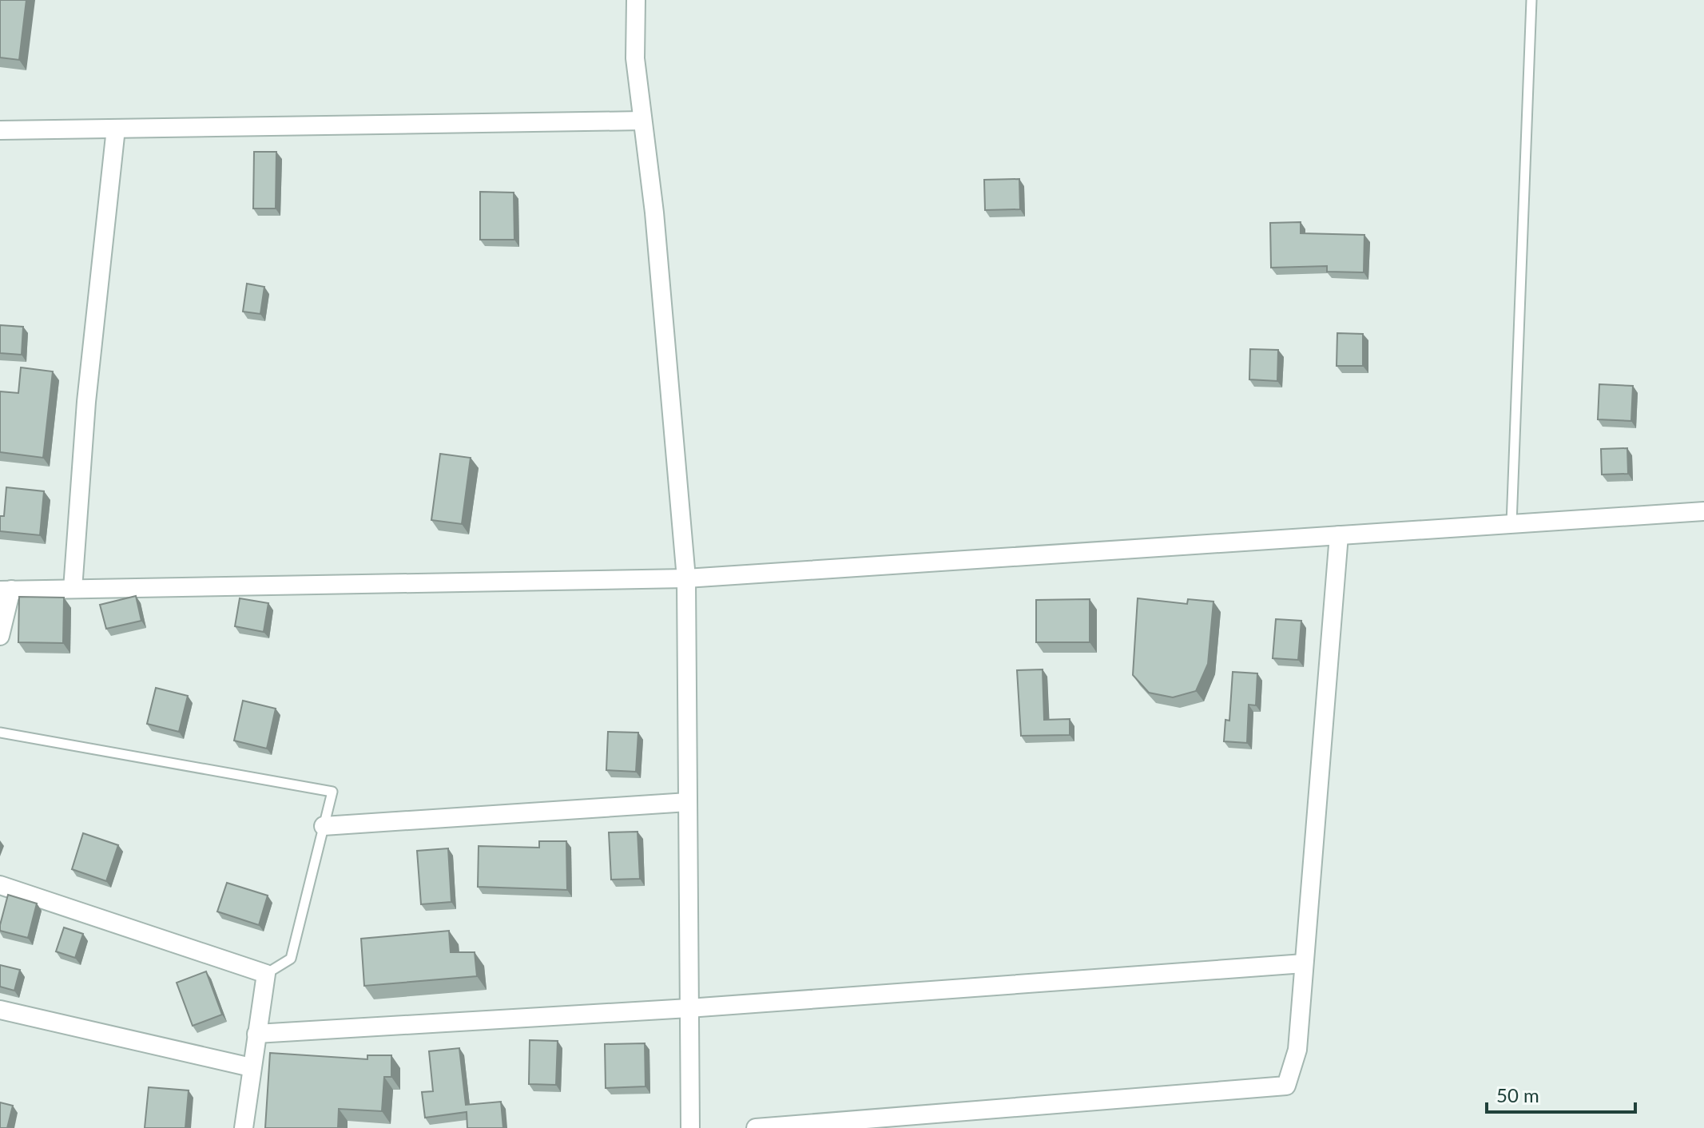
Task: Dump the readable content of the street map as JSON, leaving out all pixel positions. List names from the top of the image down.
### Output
{
  "scale_bar": "50 m"
}
